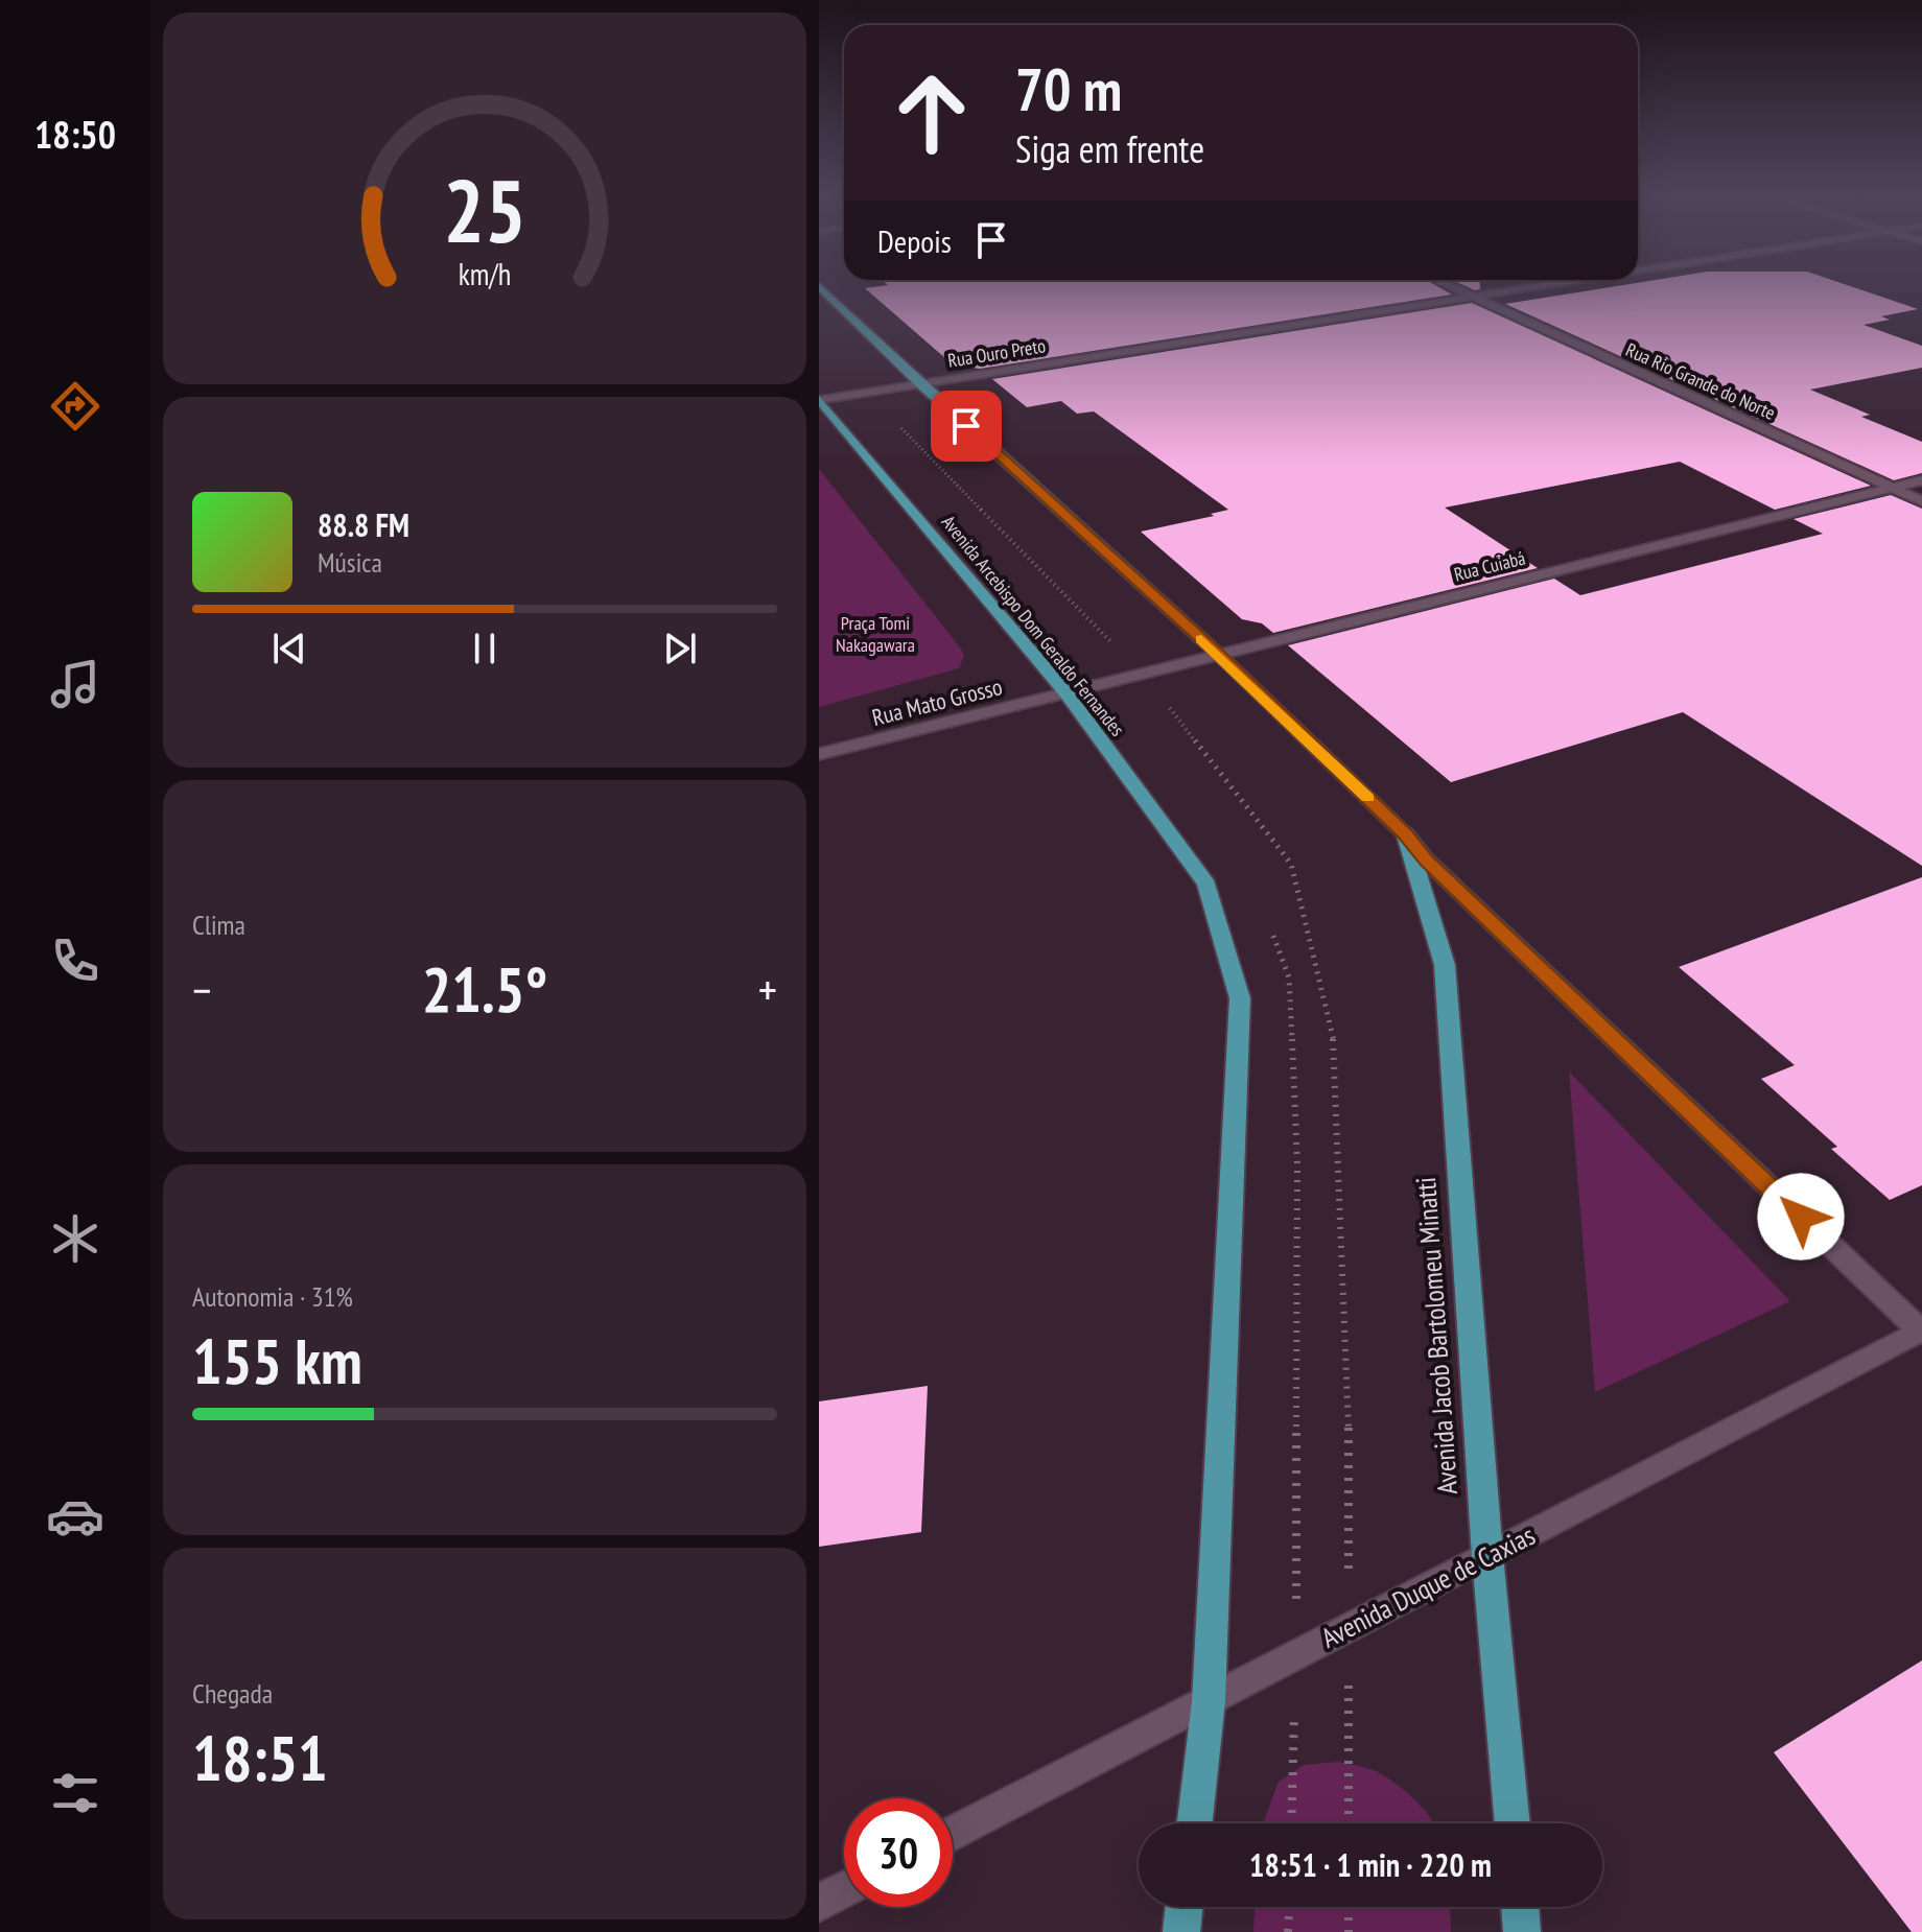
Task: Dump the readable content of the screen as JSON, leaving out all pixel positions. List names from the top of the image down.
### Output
{
  "streets": {
    "main road": ["Avenida Arcebispo Dom Geraldo Fernandes", "Avenida Jacob Bartolomeu Minatti"],
    "street": [
      "Rua Ouro Preto",
      "Rua Rio Grande do Norte",
      "Rua Cuiabá",
      "Rua Mato Grosso",
      "Avenida Duque de Caxias"
    ]
  },
  "crossings": [
    ["Rua Ouro Preto", "Rua Rio Grande do Norte"],
    ["Rua Ouro Preto", "Avenida Arcebispo Dom Geraldo Fernandes"],
    ["Rua Rio Grande do Norte", "Rua Cuiabá"],
    ["Rua Cuiabá", "Avenida Arcebispo Dom Geraldo Fernandes"],
    ["Rua Cuiabá", "Rua Mato Grosso"],
    ["Avenida Arcebispo Dom Geraldo Fernandes", "Rua Mato Grosso"],
    ["Avenida Arcebispo Dom Geraldo Fernandes", "Avenida Duque de Caxias"],
    ["Avenida Jacob Bartolomeu Minatti", "Avenida Duque de Caxias"]
  ],
  "parks": ["Praça Tomi Nakagawara"],
  "page": {
    "tabs": "18:50",
    "turn": ["70 m", "Siga em frente"],
    "then": "Depois",
    "song": ["88.8 FM", "Música"],
    "tile": [
      "Clima",
      ["Autonomia · 31%", "155 km"],
      ["Chegada", "18:51"]
    ],
    "heat": ["−", "21.5°", "+"],
    "limit": "30",
    "trip": "18:51 · 1 min · 220 m",
    "gauge": ["25", "km/h"]
  }
}
